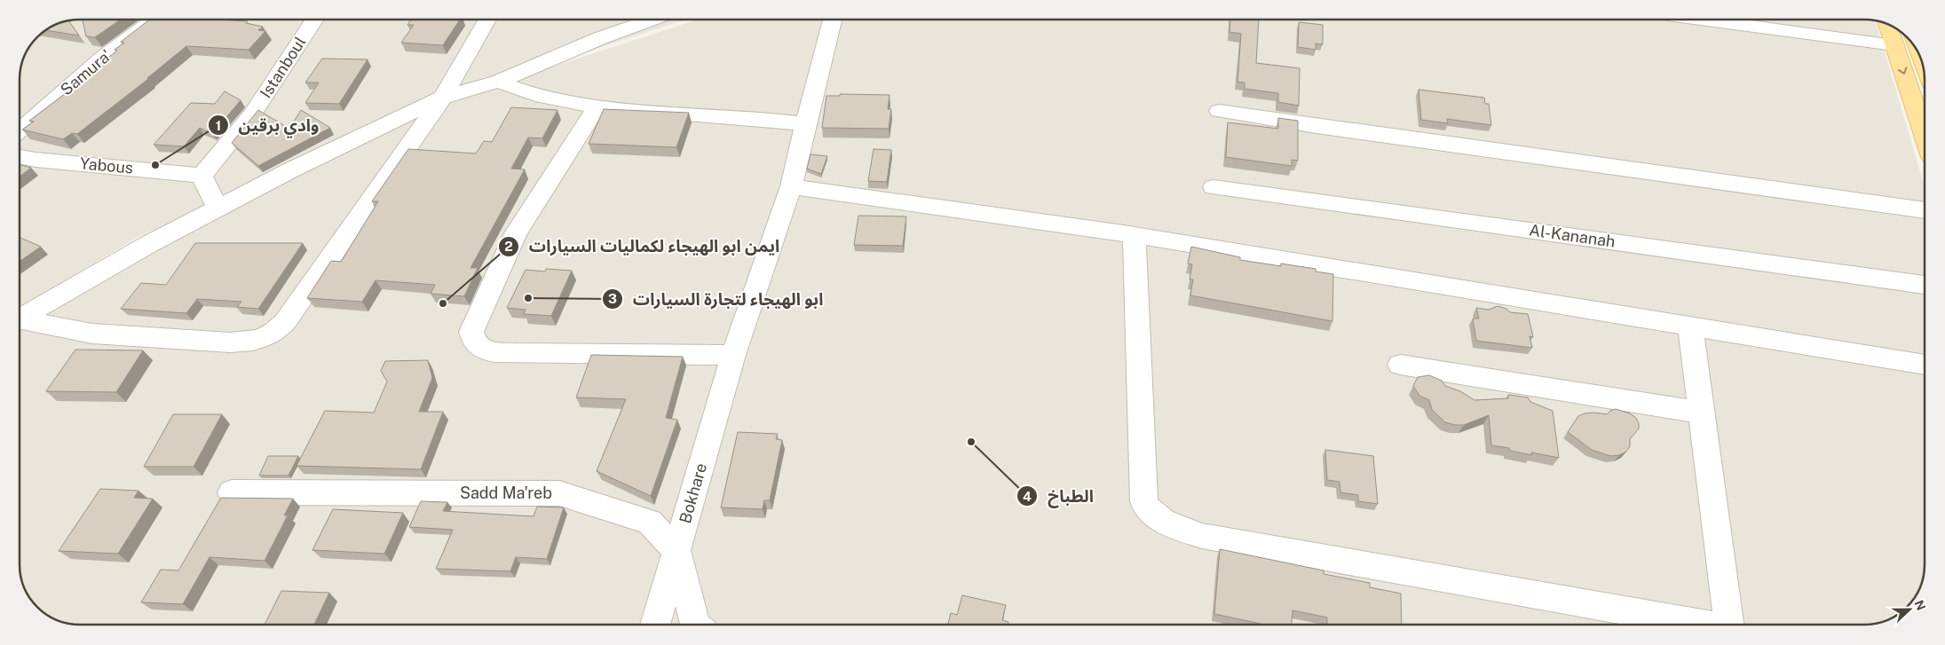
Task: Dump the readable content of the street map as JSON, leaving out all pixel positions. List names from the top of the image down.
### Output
{
  "streets": {
    "street": [
      "Istanboul",
      "Samura'",
      "Yabous",
      "Al-Kananah",
      "Sadd Ma'reb",
      "Bokhare"
    ]
  },
  "crossings": [
    ["Istanboul", "Yabous"],
    ["Sadd Ma'reb", "Bokhare"]
  ],
  "places": [
    "وادي برقين",
    "ابو الهيجاء لتجارة السيارات",
    "ايمن ابو الهيجاء لكماليات السيارات",
    "الطباخ"
  ],
  "north": "right"
}
